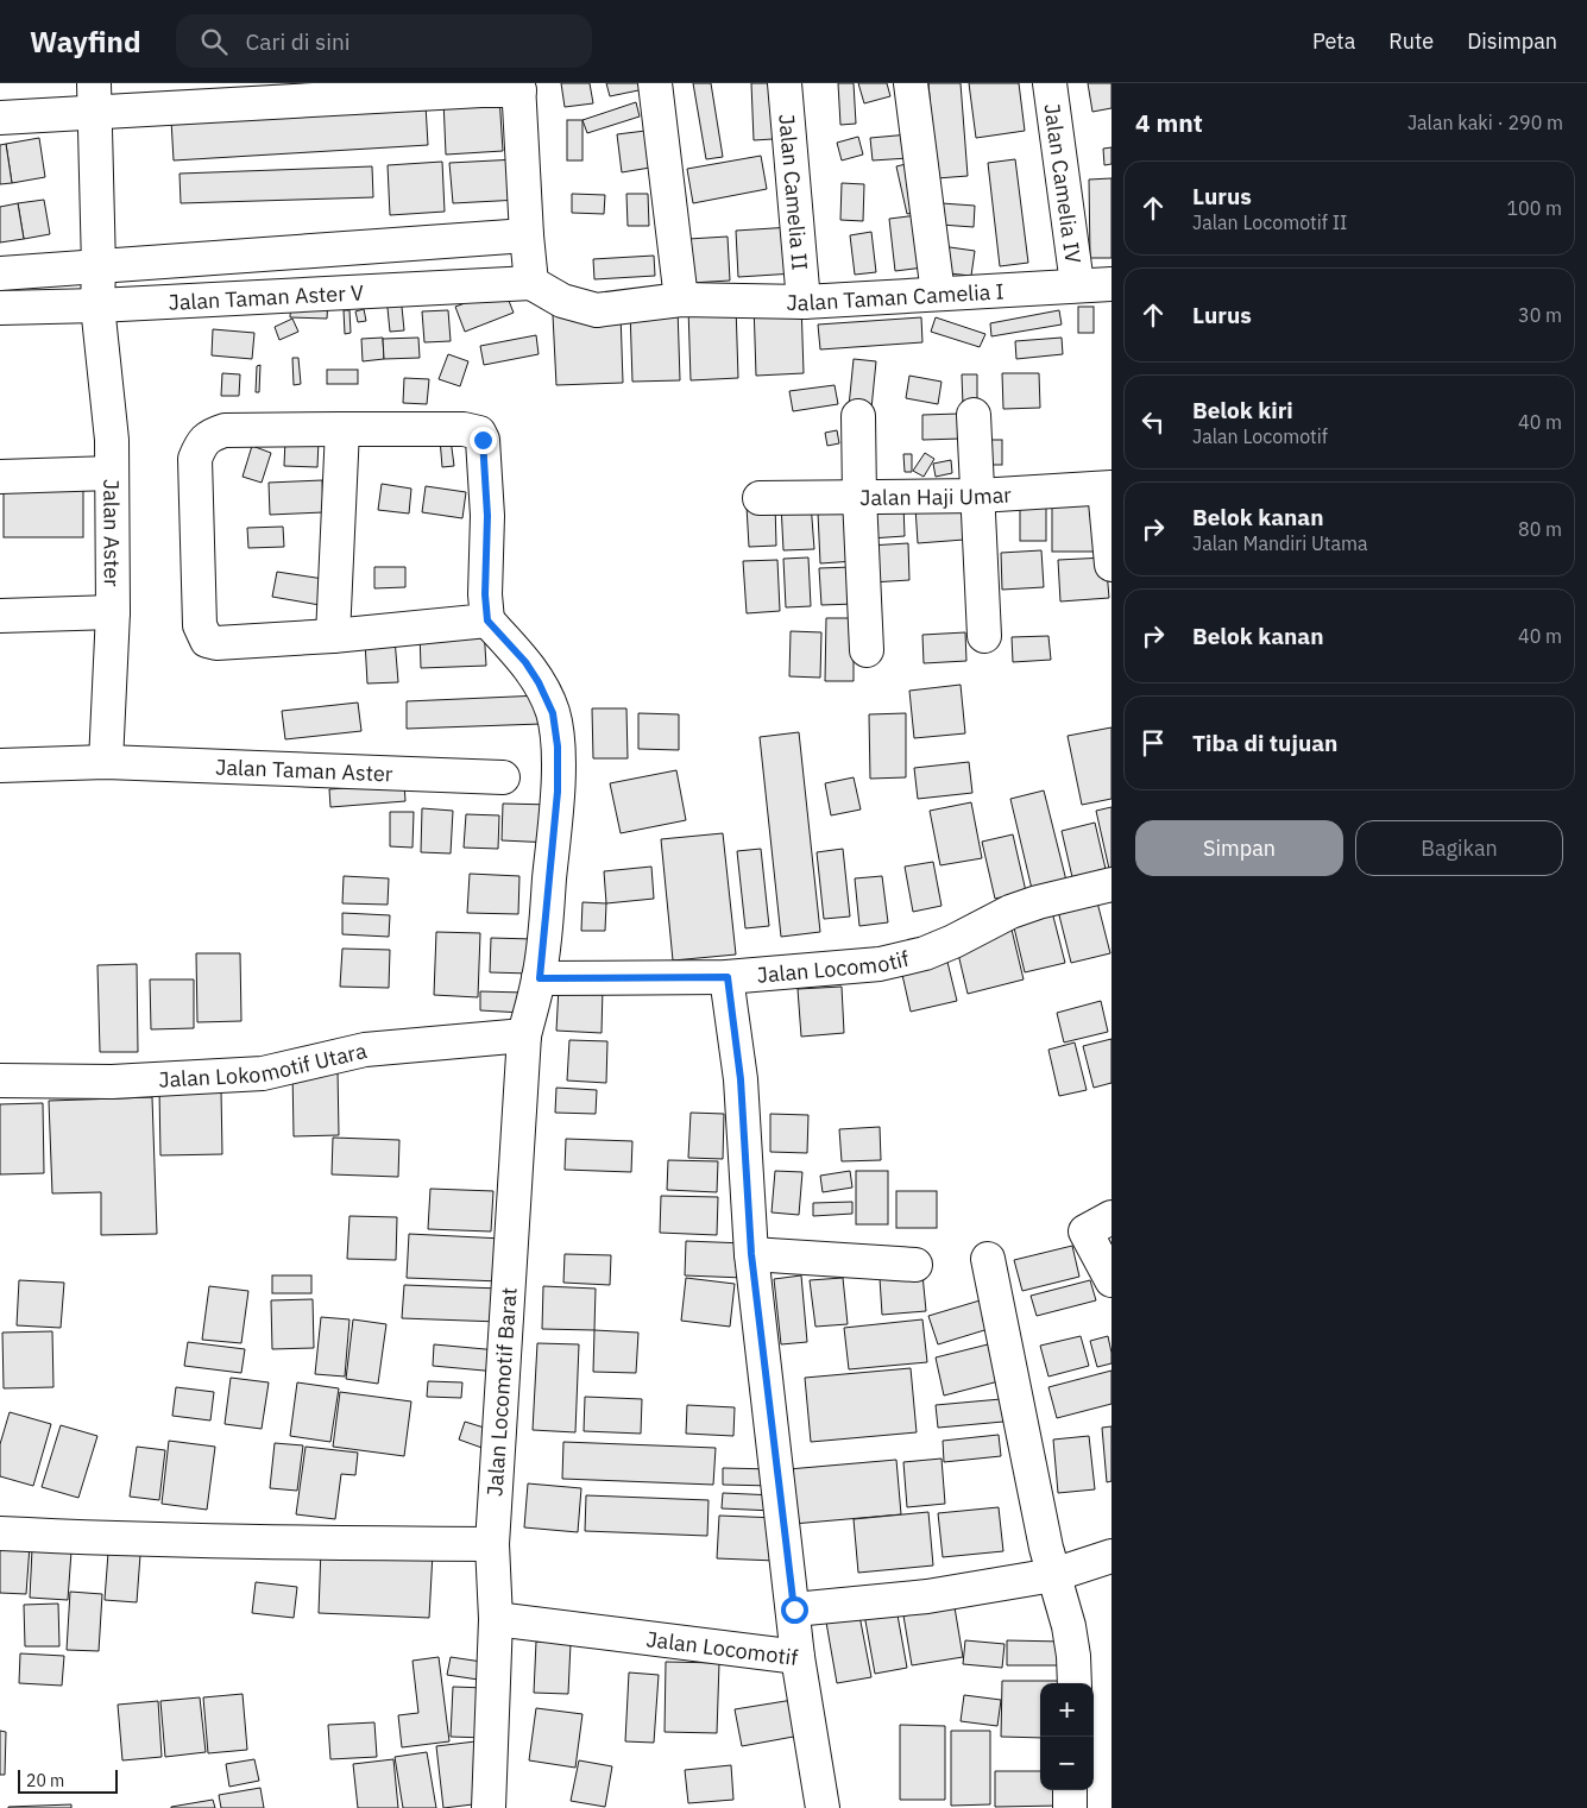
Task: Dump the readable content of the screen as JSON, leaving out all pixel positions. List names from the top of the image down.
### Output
{
  "streets": {
    "street": [
      "Jalan Camelia IV",
      "Jalan Camelia II",
      "Jalan Taman Camelia I",
      "Jalan Taman Aster V",
      "Jalan Haji Umar",
      "Jalan Aster",
      "Jalan Taman Aster",
      "Jalan Locomotif",
      "Jalan Lokomotif Utara",
      "Jalan Locomotif Barat"
    ]
  },
  "crossings": [
    ["Jalan Camelia IV", "Jalan Taman Camelia I"],
    ["Jalan Camelia II", "Jalan Taman Camelia I"],
    ["Jalan Taman Camelia I", "Jalan Taman Aster V"],
    ["Jalan Taman Aster V", "Jalan Aster"],
    ["Jalan Aster", "Jalan Taman Aster"],
    ["Jalan Locomotif", "Jalan Locomotif Barat"],
    ["Jalan Lokomotif Utara", "Jalan Locomotif Barat"]
  ],
  "scale_bar": "20 m",
  "page": {
    "header": "Wayfind",
    "search": "Cari di sini",
    "nav": ["Peta", "Rute", "Disimpan"],
    "heading": ["4 mnt", "Jalan kaki · 290 m"],
    "list": [
      ["Lurus", "Jalan Locomotif II", "100 m"],
      ["Lurus", "30 m"],
      ["Belok kiri", "Jalan Locomotif", "40 m"],
      ["Belok kanan", "Jalan Mandiri Utama", "80 m"],
      ["Belok kanan", "40 m"],
      "Tiba di tujuan"
    ],
    "buttons": ["Simpan", "Bagikan"],
    "map_buttons": ["+", "−"],
    "scale": "20 m"
  }
}
